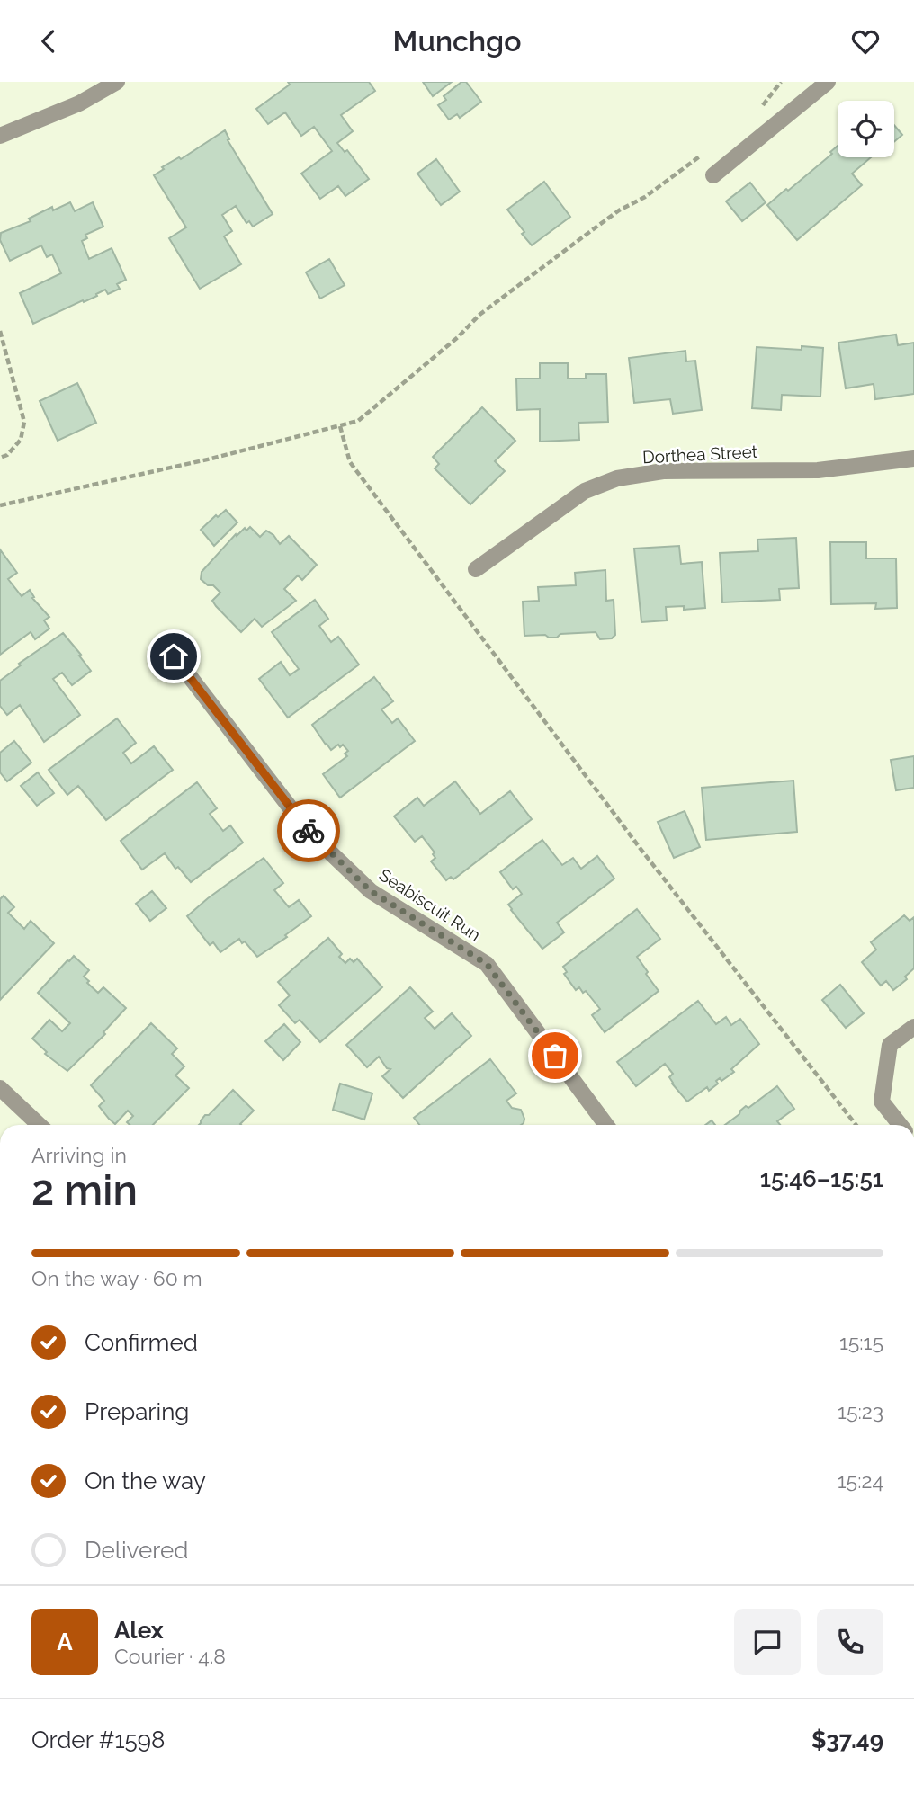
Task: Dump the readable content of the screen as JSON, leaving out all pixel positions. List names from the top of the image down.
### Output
{
  "streets": {
    "street": ["Dorthea Street", "Seabiscuit Run"]
  },
  "page": {
    "header": "Munchgo",
    "heading": ["2 min", "Arriving in", "15:46–15:51"],
    "panel": [
      "Alex",
      "Courier · 4.8",
      "Order #1598",
      "$37.49"
    ],
    "bar": "On the way · 60 m",
    "list": [
      ["Confirmed", "15:15"],
      ["Preparing", "15:23"],
      ["On the way", "15:24"],
      "Delivered"
    ],
    "round": "A"
  }
}
